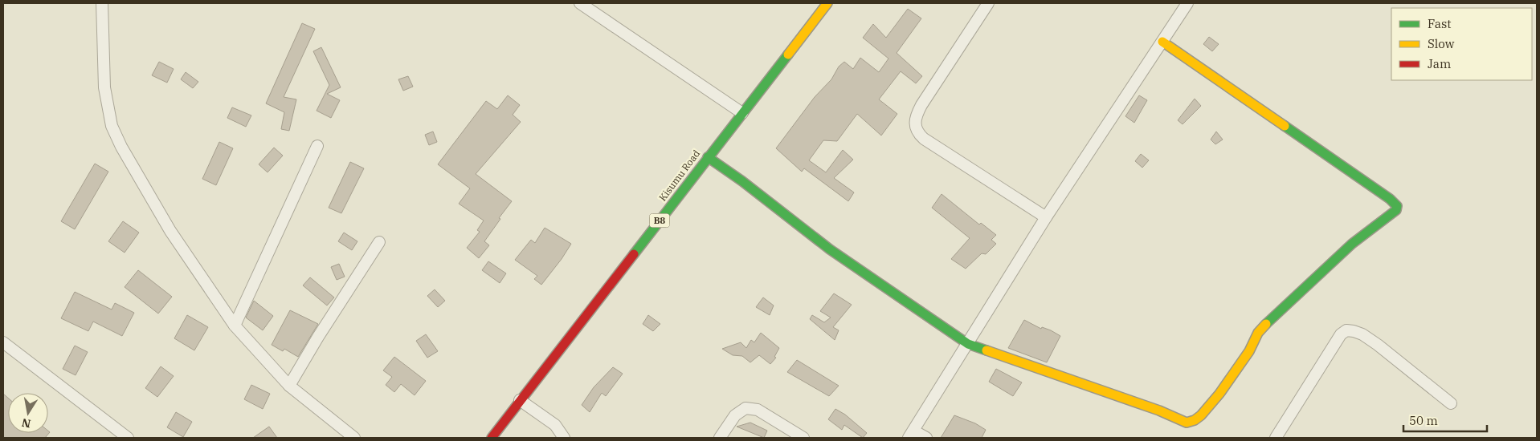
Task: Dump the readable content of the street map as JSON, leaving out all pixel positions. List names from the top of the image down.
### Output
{
  "streets": {
    "main road": ["Kisumu Road", "B8"]
  },
  "legend": ["Fast", "Slow", "Jam"],
  "scale_bar": "50 m",
  "north": "bottom"
}
